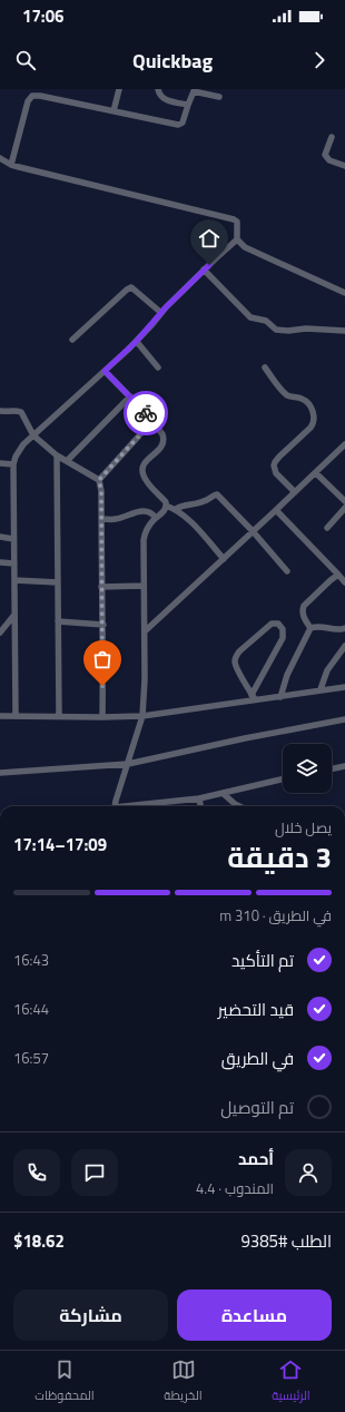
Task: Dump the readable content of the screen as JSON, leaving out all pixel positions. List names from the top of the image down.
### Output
{
  "page": {
    "status": "17:06",
    "header": "Quickbag",
    "heading": ["3 دقيقة", "يصل خلال", "17:09–17:14"],
    "panel": [
      "أحمد",
      "المندوب · 4.4",
      "الطلب #9385",
      "$18.62"
    ],
    "bar": "في الطريق · 310 m",
    "list": [
      ["تم التأكيد", "16:43"],
      ["قيد التحضير", "16:44"],
      ["في الطريق", "16:57"],
      "تم التوصيل"
    ],
    "buttons": ["مساعدة", "مشاركة"],
    "tabs": ["الرئيسية", "الخريطة", "المحفوظات"]
  }
}
